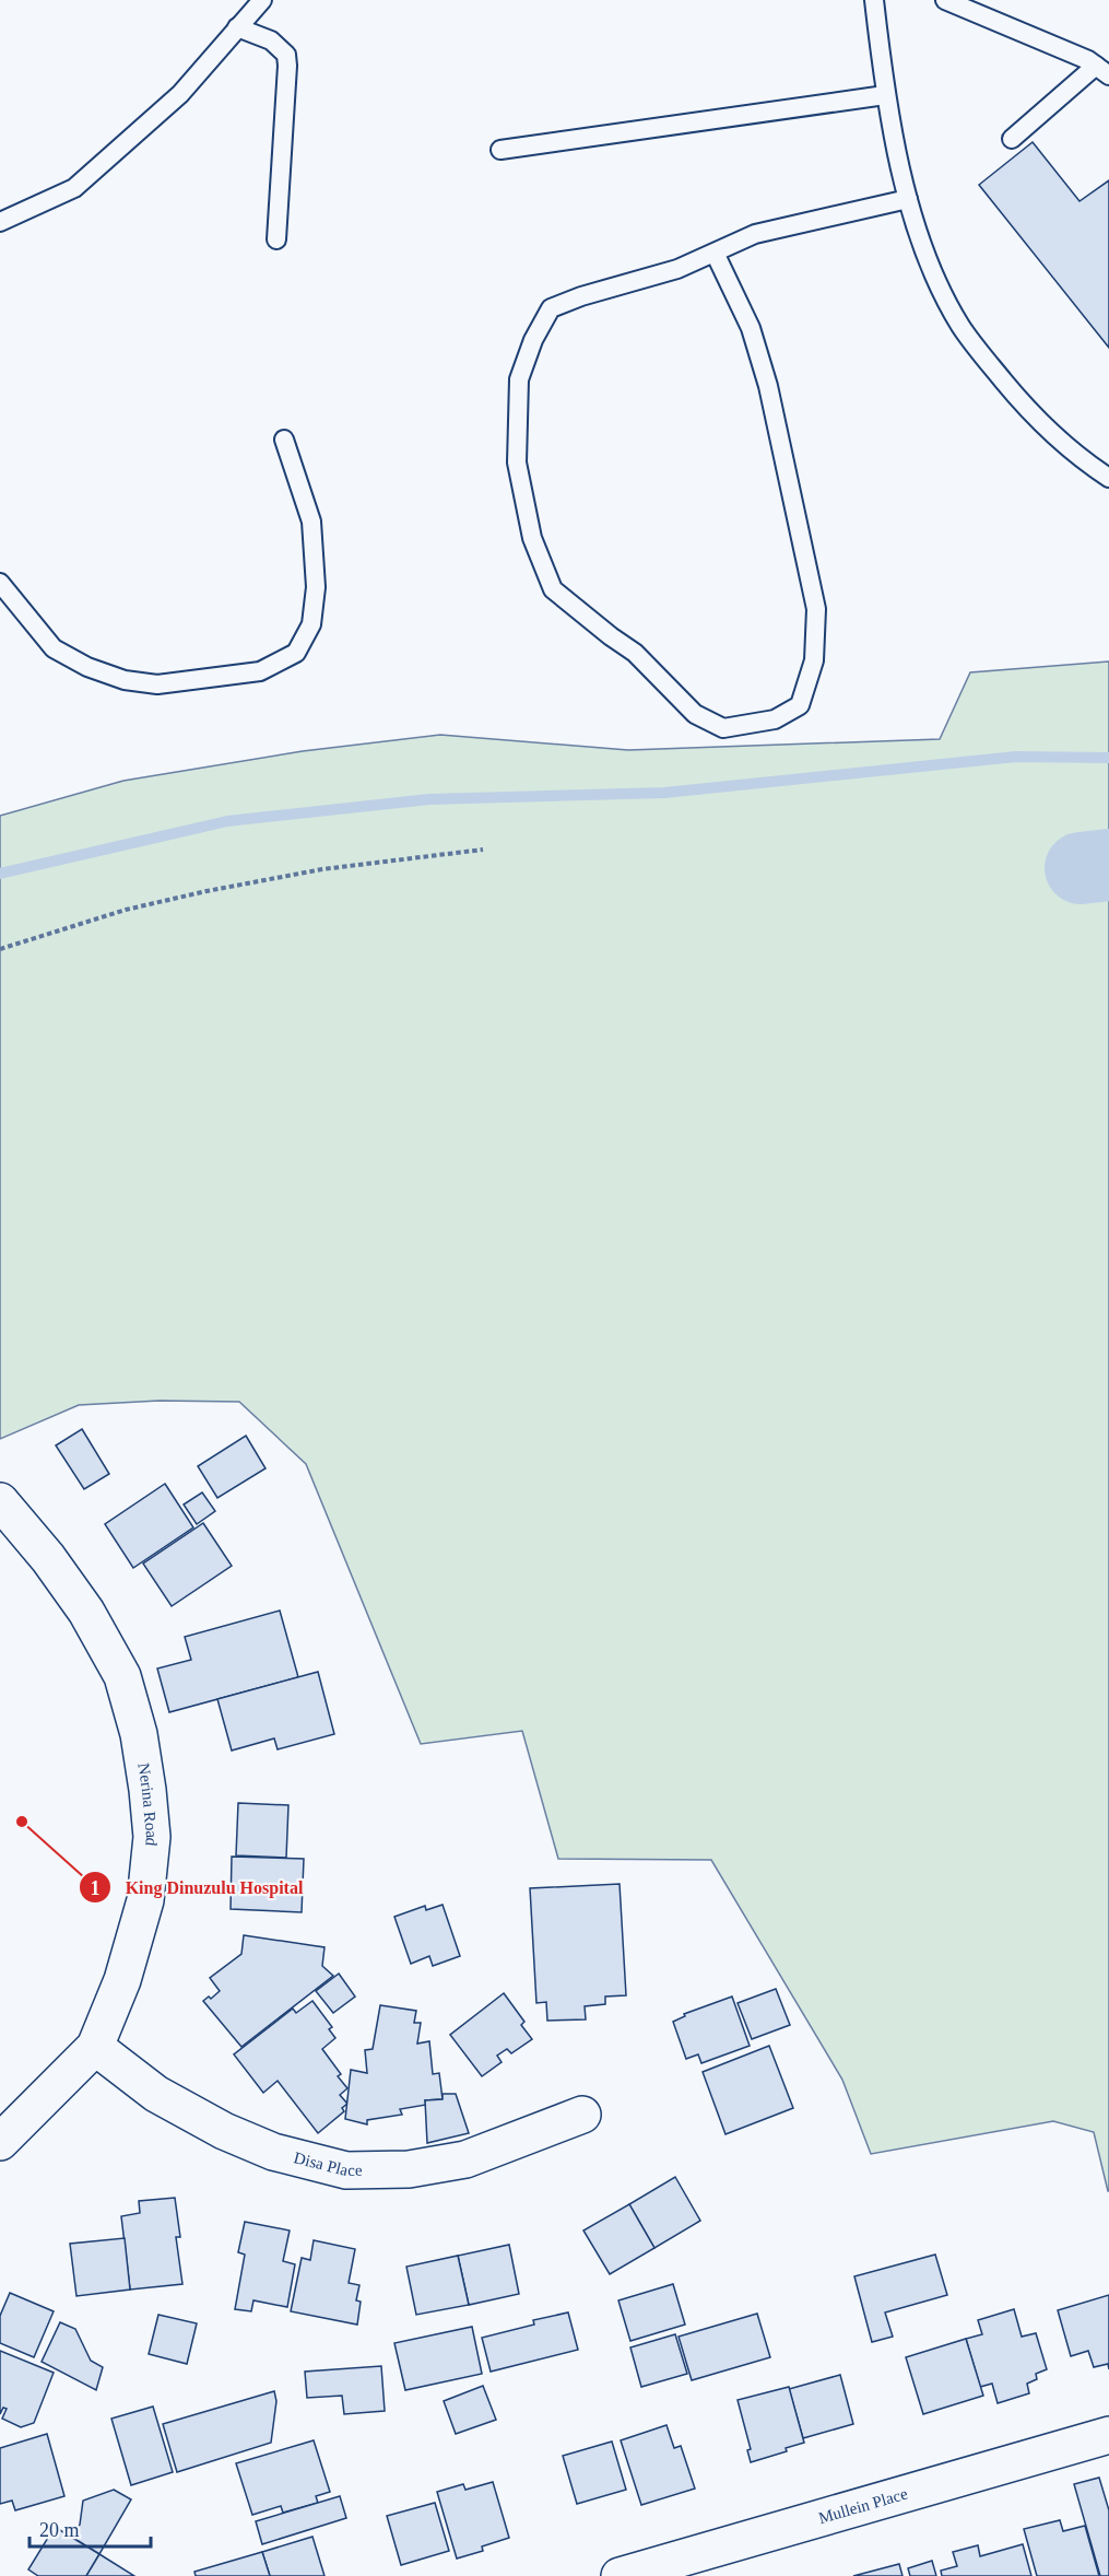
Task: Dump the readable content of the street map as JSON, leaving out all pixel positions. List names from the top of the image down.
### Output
{
  "streets": {
    "street": ["Nerina Road", "Disa Place", "Mullein Place"]
  },
  "crossings": [
    ["Nerina Road", "Disa Place"]
  ],
  "places": ["King Dinuzulu Hospital"],
  "scale_bar": "20 m"
}
